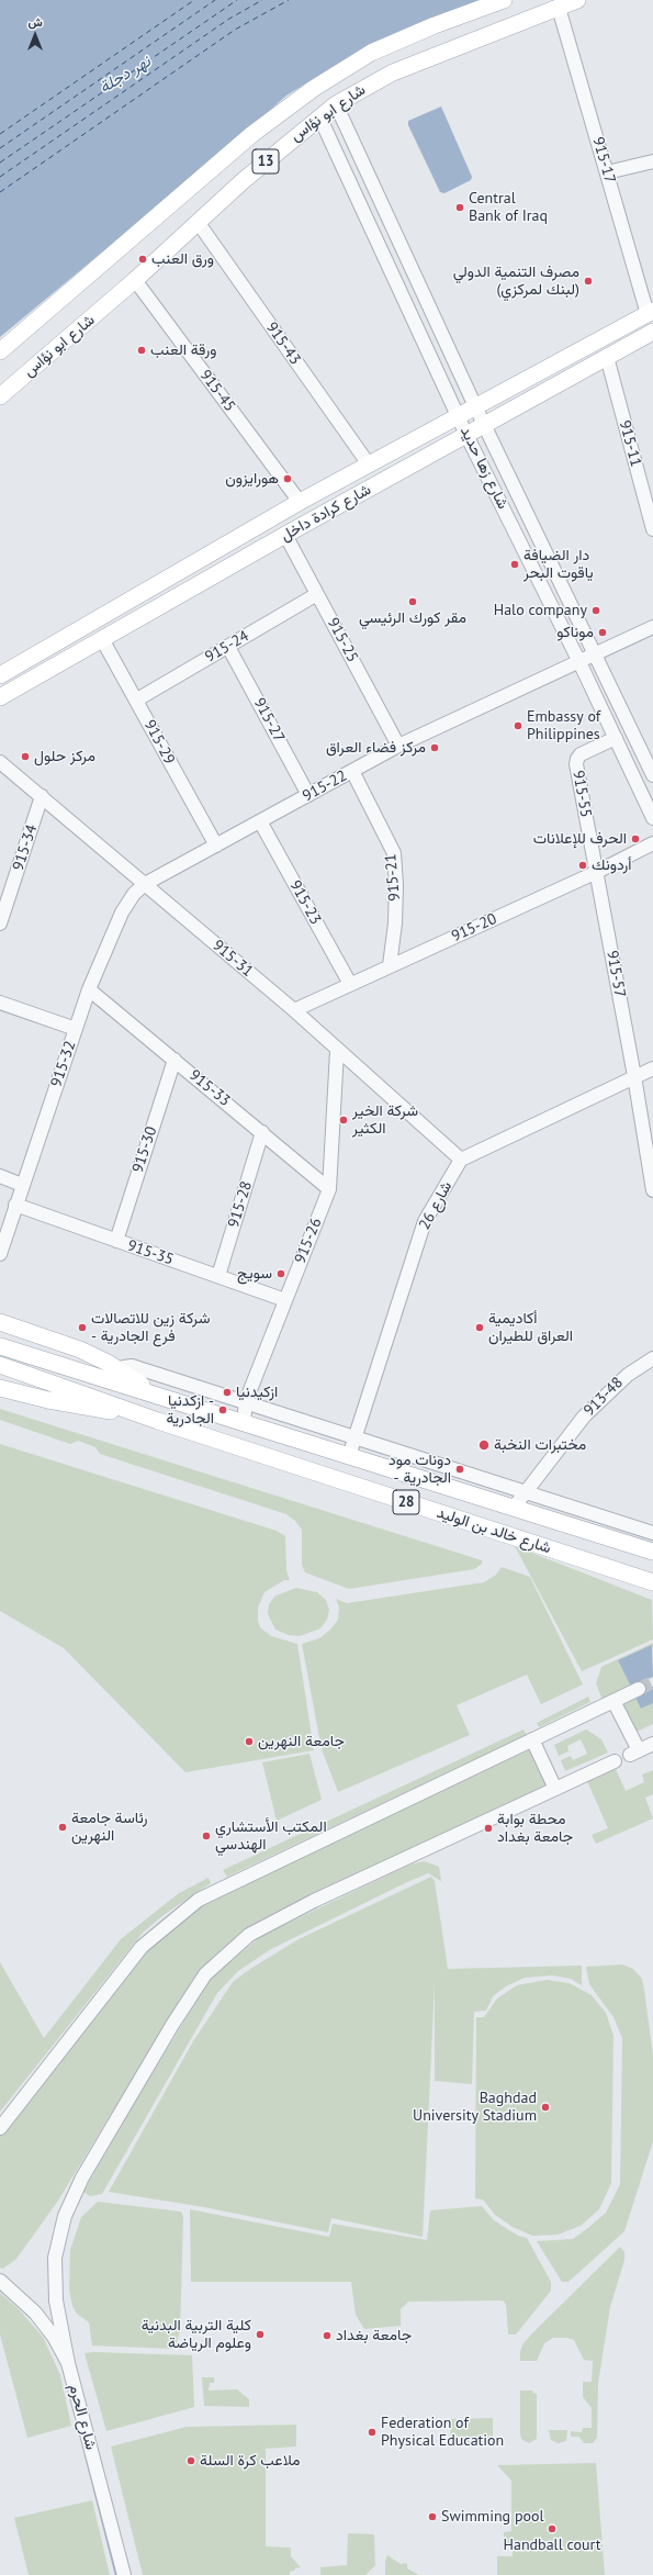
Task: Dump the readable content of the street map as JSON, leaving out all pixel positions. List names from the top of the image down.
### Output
{
  "streets": {
    "main road": [
      "شارع ابو نؤاس",
      "13",
      "شارع كرادة داخل",
      "28",
      "شارع خالد بن الوليد"
    ],
    "street": [
      "915-17",
      "915-43",
      "915-45",
      "915-11",
      "شارع زها حديد",
      "915-25",
      "915-24",
      "915-27",
      "915-29",
      "915-22",
      "915-55",
      "915-34",
      "915-21",
      "915-23",
      "915-20",
      "915-31",
      "915-57",
      "915-32",
      "915-33",
      "915-30",
      "915-28",
      "شارع 26",
      "915-26",
      "915-35",
      "913-48",
      "شارع الحرم"
    ]
  },
  "crossings": [
    ["شارع ابو نؤاس", "915-17"],
    ["شارع ابو نؤاس", "915-43"],
    ["شارع ابو نؤاس", "915-45"],
    ["شارع ابو نؤاس", "شارع زها حديد"],
    ["915-17", "شارع كرادة داخل"],
    ["915-43", "شارع كرادة داخل"],
    ["915-45", "شارع كرادة داخل"],
    ["915-11", "شارع كرادة داخل"],
    ["شارع زها حديد", "شارع كرادة داخل"],
    ["شارع زها حديد", "915-22"],
    ["شارع زها حديد", "915-55"],
    ["شارع كرادة داخل", "915-25"],
    ["شارع كرادة داخل", "915-29"],
    ["915-25", "915-24"],
    ["915-25", "915-22"],
    ["915-24", "915-27"],
    ["915-24", "915-29"],
    ["915-27", "915-22"],
    ["915-29", "915-22"],
    ["915-22", "915-21"],
    ["915-22", "915-23"],
    ["915-22", "915-31"],
    ["915-22", "915-32"],
    ["915-55", "915-20"],
    ["915-55", "915-57"],
    ["915-34", "915-31"],
    ["915-21", "915-20"],
    ["915-23", "915-20"],
    ["915-20", "915-31"],
    ["915-20", "915-57"],
    ["915-31", "915-32"],
    ["915-31", "شارع 26"],
    ["915-31", "915-26"],
    ["915-32", "915-33"],
    ["915-32", "915-35"],
    ["915-33", "915-30"],
    ["915-33", "915-28"],
    ["915-33", "915-26"],
    ["915-30", "915-35"],
    ["915-28", "915-35"],
    ["شارع 26", "شارع خالد بن الوليد"],
    ["915-26", "915-35"],
    ["915-26", "شارع خالد بن الوليد"],
    ["913-48", "شارع خالد بن الوليد"]
  ],
  "water": ["نهر دجلة"],
  "places": [
    "Central Bank of Iraq",
    "ورق العنب",
    "مصرف التنمية الدولي (لبنك لمركزي)",
    "ورقة العنب",
    "هورايزون",
    "دار الضيافة ياقوت البحر",
    "مقر كورك الرئيسي",
    "Halo company",
    "موناكو",
    "Embassy of Philippines",
    "مركز فضاء العراق",
    "مركز حلول",
    "الحرف للإعلانات",
    "أردونك",
    "شركة الخير الكثير",
    "سويج",
    "شركة زين للاتصالات - فرع الجادرية",
    "أكاديمية العراق للطيران",
    "ازكيدنيا",
    "ازكدنيا - الجادرية",
    "مختبرات النخبة",
    "دونات مود - الجادرية",
    "جامعة النهرين",
    "رئاسة جامعة النهرين",
    "محطة بوابة جامعة بغداد",
    "المكتب الأستشاري الهندسي",
    "Baghdad University Stadium",
    "كلية التربية البدنية وعلوم الرياضة",
    "جامعة بغداد",
    "Federation of Physical Education",
    "ملاعب كرة السلة",
    "Swimming pool",
    "Handball court"
  ],
  "north": "top"
}
